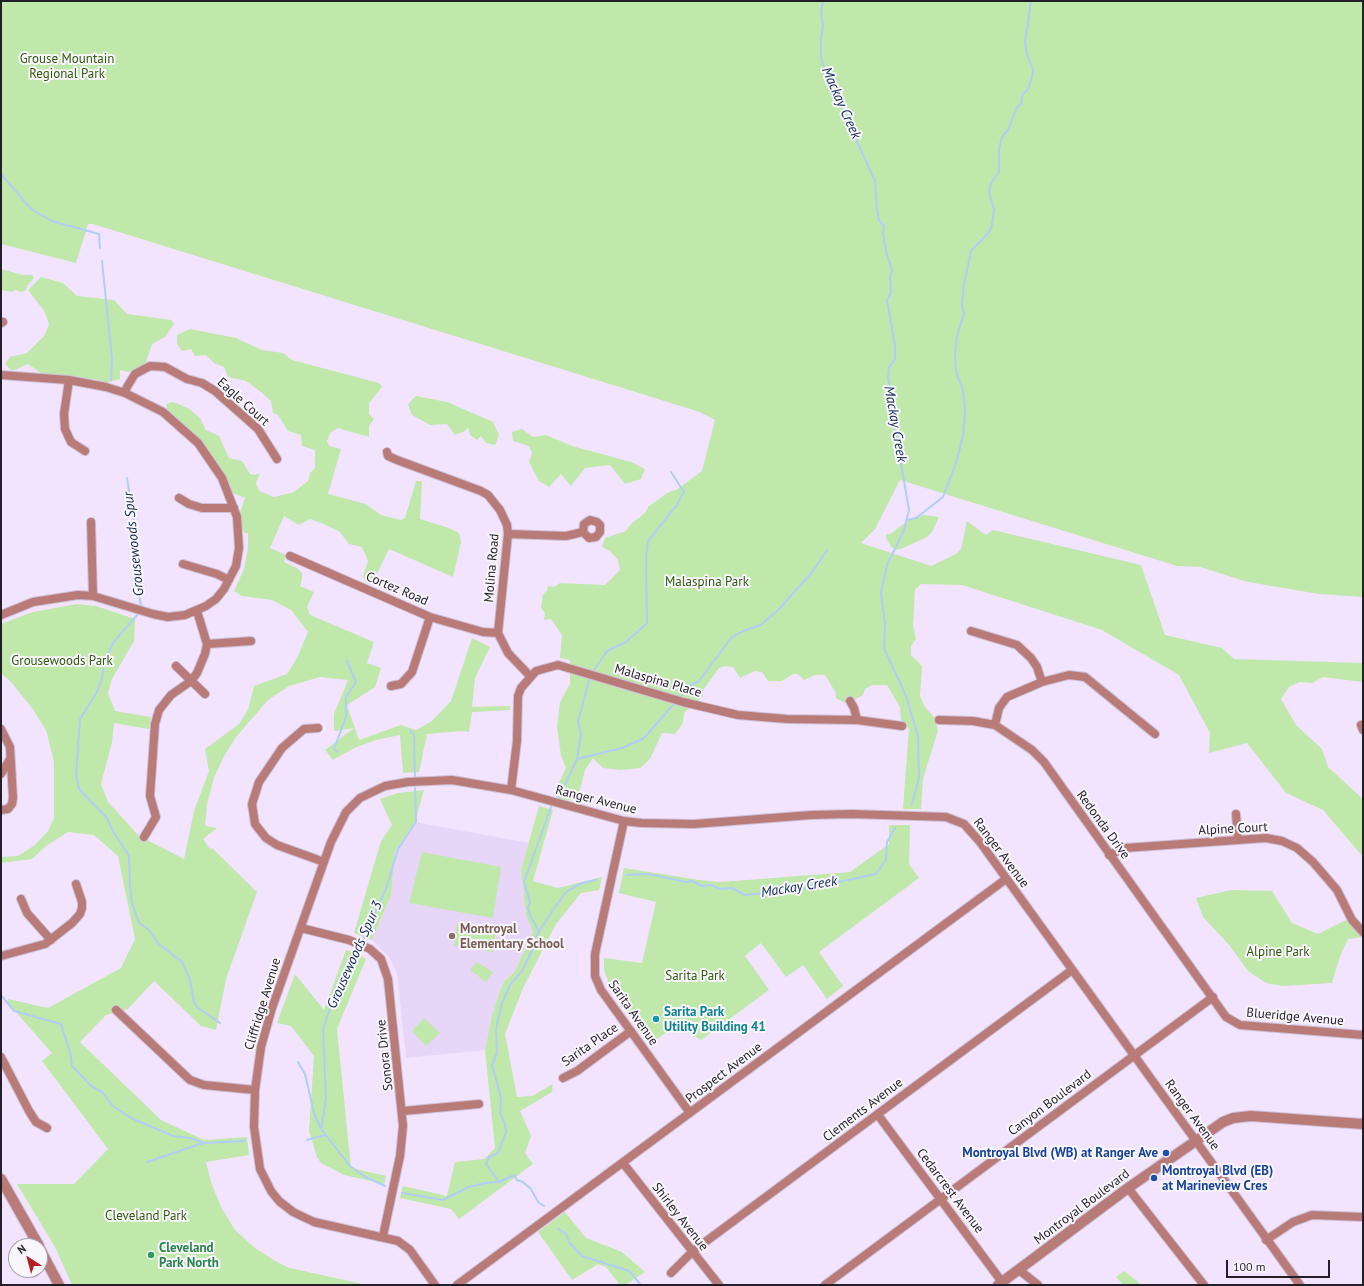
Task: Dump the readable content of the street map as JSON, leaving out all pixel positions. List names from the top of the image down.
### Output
{
  "streets": {
    "street": [
      "Eagle Court",
      "Molina Road",
      "Cortez Road",
      "Malaspina Place",
      "Ranger Avenue",
      "Redonda Drive",
      "Alpine Court",
      "Cliffridge Avenue",
      "Sarita Avenue",
      "Blueridge Avenue",
      "Sarita Place",
      "Sonora Drive",
      "Prospect Avenue",
      "Canyon Boulevard",
      "Clements Avenue",
      "Cedarcrest Avenue",
      "Montroyal Boulevard",
      "Shirley Avenue"
    ]
  },
  "crossings": [
    ["Molina Road", "Cortez Road"],
    ["Malaspina Place", "Ranger Avenue"],
    ["Ranger Avenue", "Cliffridge Avenue"],
    ["Ranger Avenue", "Sarita Avenue"],
    ["Ranger Avenue", "Prospect Avenue"],
    ["Ranger Avenue", "Canyon Boulevard"],
    ["Ranger Avenue", "Clements Avenue"],
    ["Ranger Avenue", "Montroyal Boulevard"],
    ["Redonda Drive", "Alpine Court"],
    ["Redonda Drive", "Blueridge Avenue"],
    ["Redonda Drive", "Canyon Boulevard"],
    ["Cliffridge Avenue", "Sonora Drive"],
    ["Sarita Avenue", "Sarita Place"],
    ["Sarita Avenue", "Prospect Avenue"],
    ["Blueridge Avenue", "Canyon Boulevard"],
    ["Prospect Avenue", "Shirley Avenue"],
    ["Canyon Boulevard", "Cedarcrest Avenue"],
    ["Clements Avenue", "Cedarcrest Avenue"],
    ["Clements Avenue", "Shirley Avenue"],
    ["Cedarcrest Avenue", "Montroyal Boulevard"]
  ],
  "water": ["Mackay Creek", "Grousewoods Spur", "Grousewoods Spur 3"],
  "parks": [
    "Grouse Mountain Regional Park",
    "Malaspina Park",
    "Grousewoods Park",
    "Alpine Park",
    "Sarita Park",
    "Cleveland Park"
  ],
  "places": [
    "Montroyal Elementary School",
    "Sarita Park Utility Building 41",
    "Montroyal Blvd (WB) at Ranger Ave",
    "Montroyal Blvd (EB) at Marineview Cres",
    "Cleveland Park North"
  ],
  "scale_bar": "100 m",
  "north": "top left"
}
